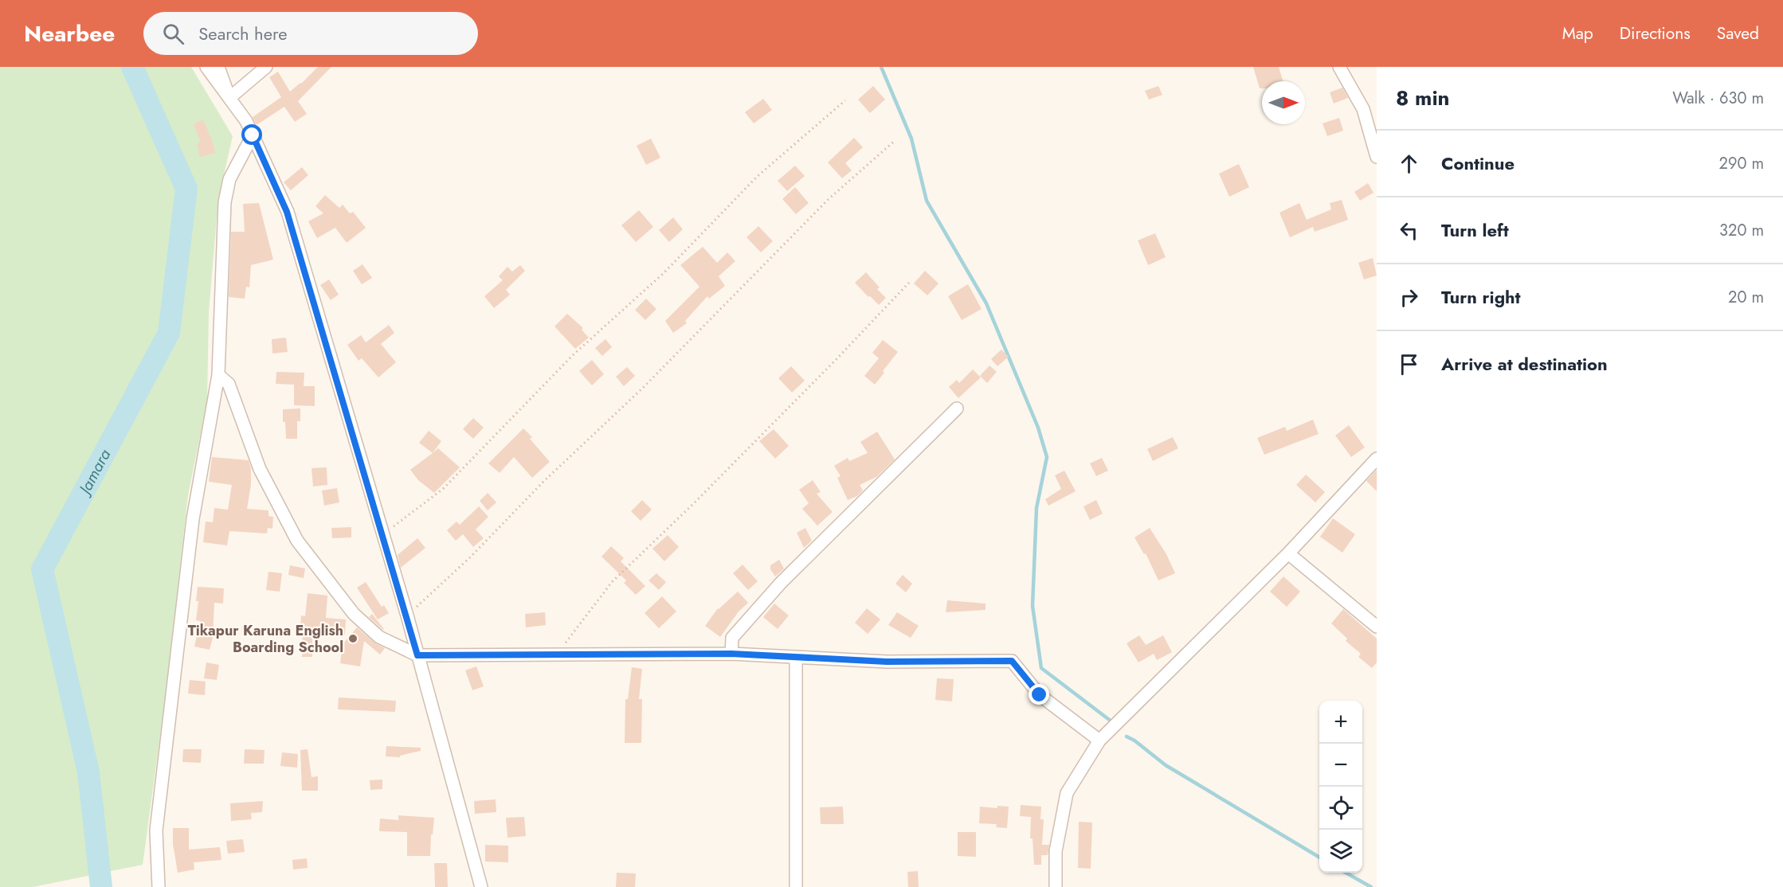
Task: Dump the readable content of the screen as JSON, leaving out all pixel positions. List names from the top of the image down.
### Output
{
  "water": ["Jamara"],
  "places": ["Tikapur Karuna English Boarding School"],
  "north": "right",
  "page": {
    "header": "Nearbee",
    "search": "Search here",
    "nav": ["Map", "Directions", "Saved"],
    "heading": ["8 min", "Walk · 630 m"],
    "list": [
      ["Continue", "290 m"],
      ["Turn left", "320 m"],
      ["Turn right", "20 m"],
      "Arrive at destination"
    ],
    "map_buttons": ["+", "−"]
  }
}
